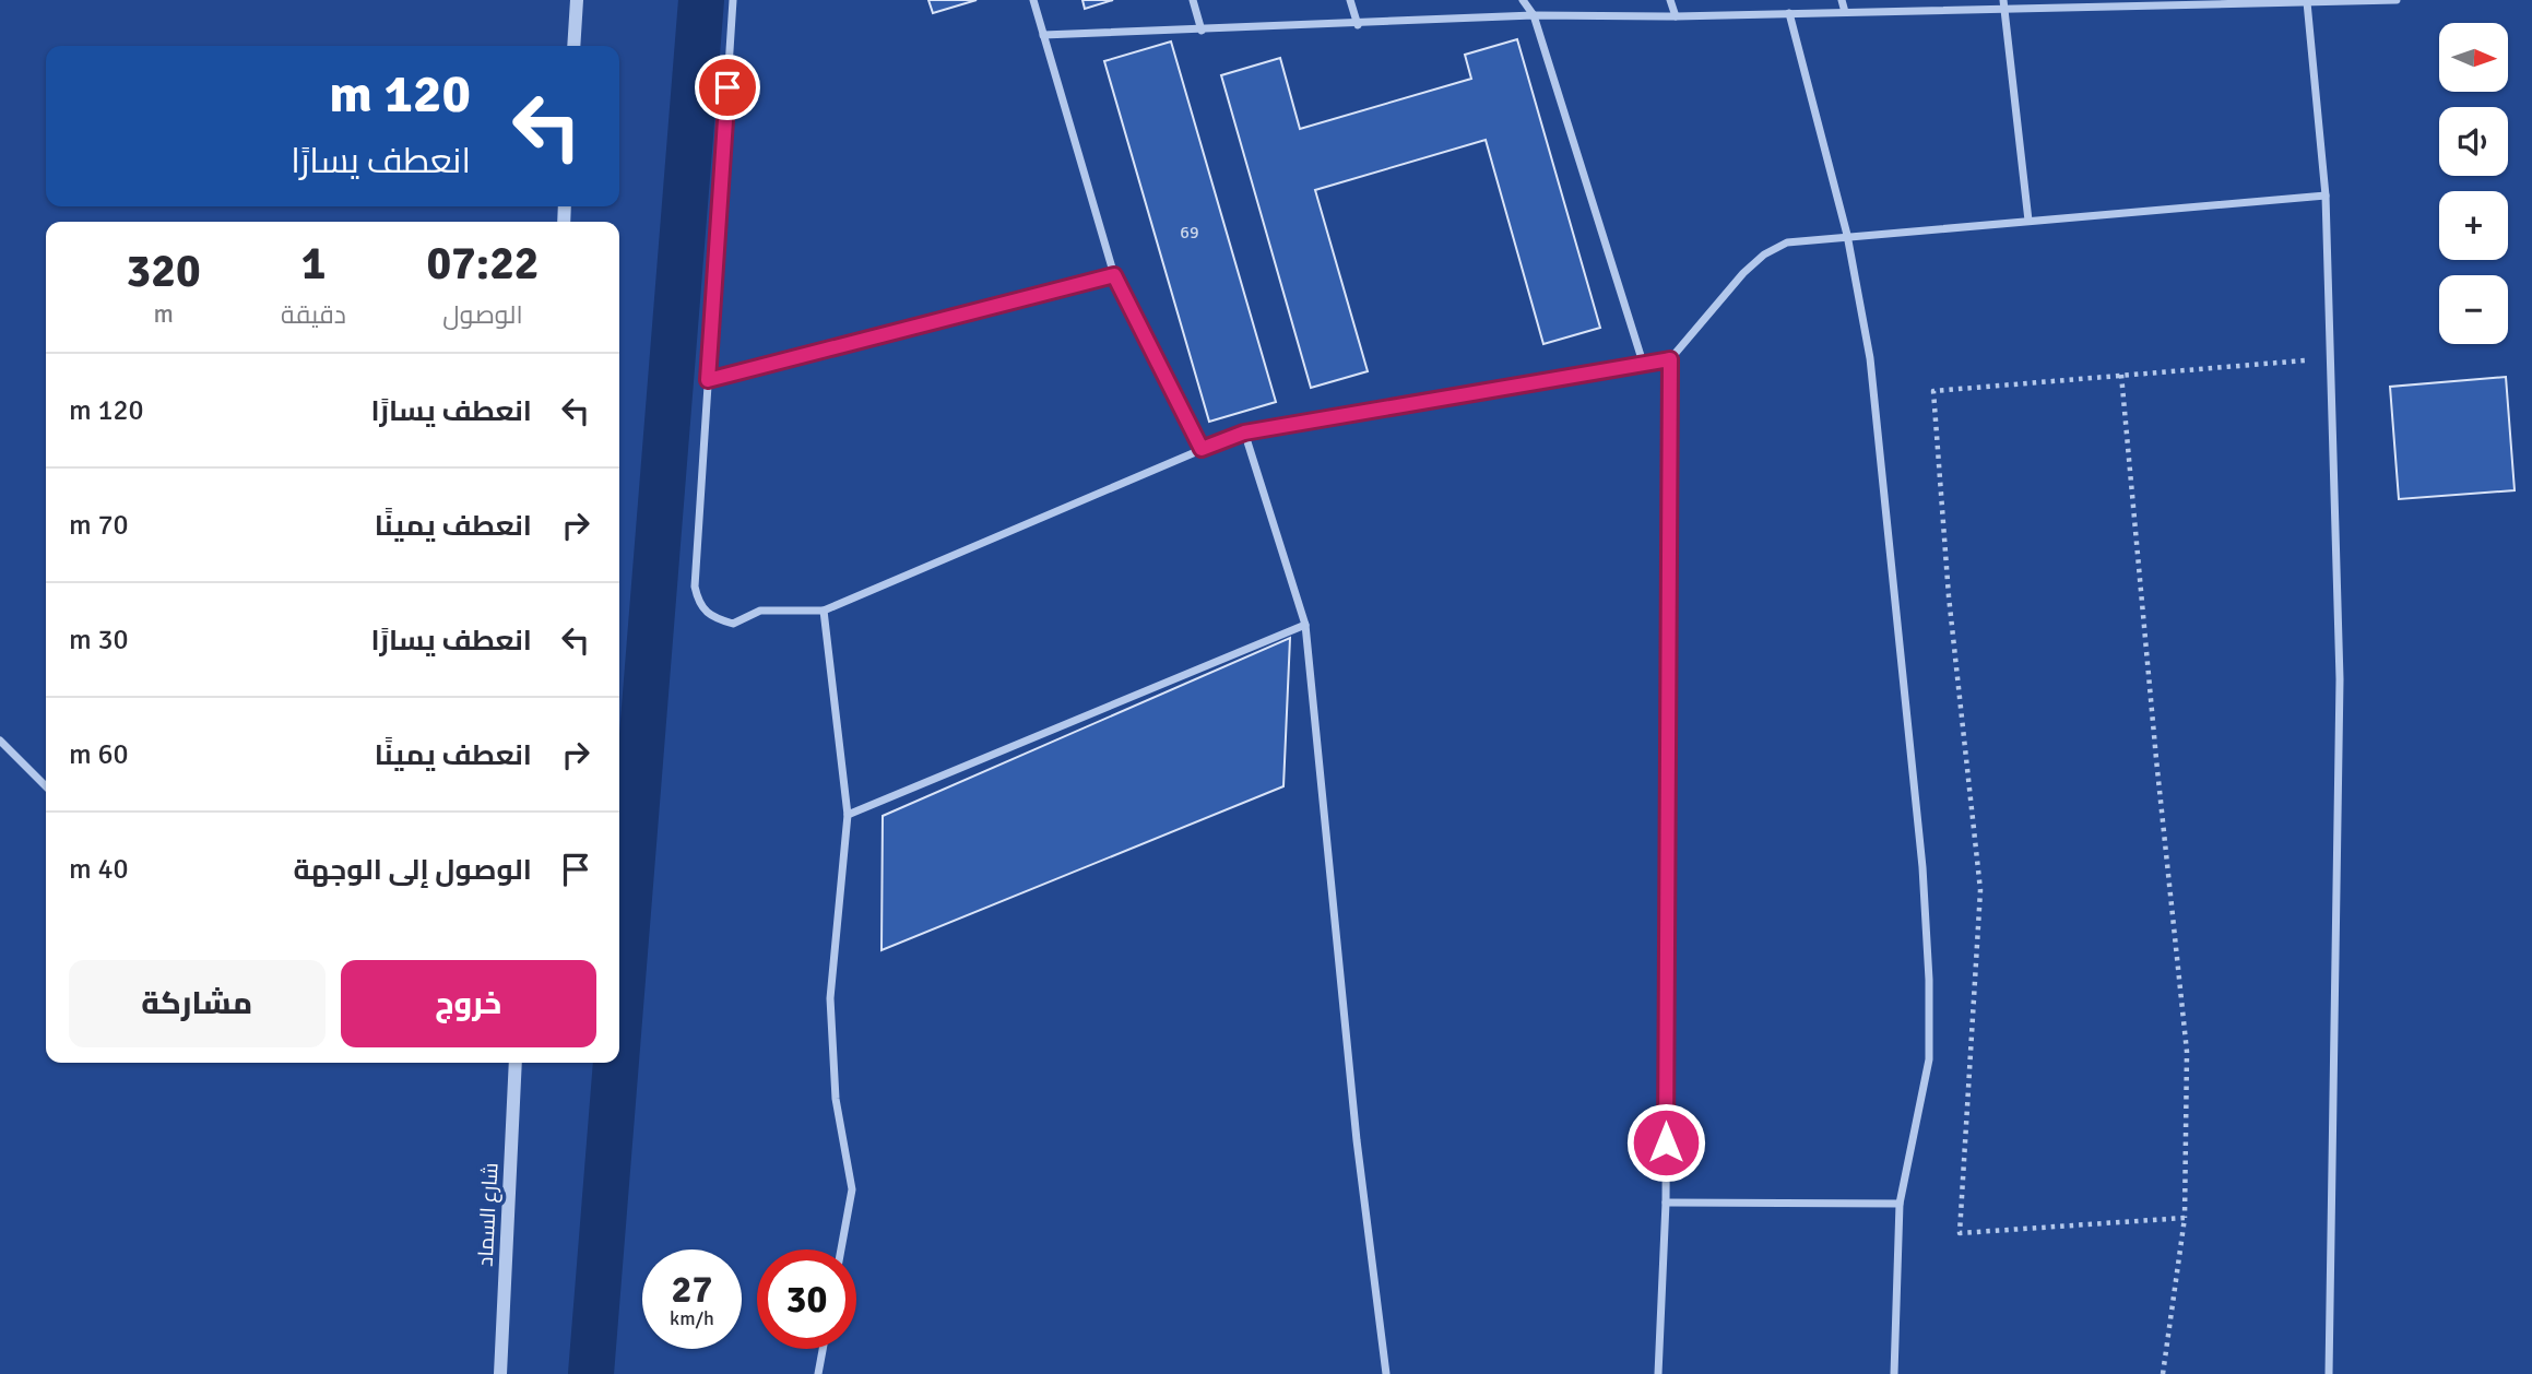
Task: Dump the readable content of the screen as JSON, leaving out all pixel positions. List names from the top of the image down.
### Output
{
  "streets": {
    "street": ["شارع السماد"]
  },
  "house_numbers": ["69"],
  "north": "right",
  "page": {
    "map_buttons": ["+", "−"],
    "turn": ["120 m", "انعطف يسارًا"],
    "eta": [
      "07:22",
      "الوصول",
      "1",
      "دقيقة",
      "320",
      "m"
    ],
    "list": [
      {
        "name": "انعطف يسارًا",
        "value": "120 m"
      },
      {
        "name": "انعطف يمينًا",
        "value": "70 m"
      },
      {
        "name": "انعطف يسارًا",
        "value": "30 m"
      },
      {
        "name": "انعطف يمينًا",
        "value": "60 m"
      },
      {
        "name": "الوصول إلى الوجهة",
        "value": "40 m"
      }
    ],
    "buttons": ["خروج", "مشاركة"],
    "speed": "27 km/h",
    "limit": "30"
  }
}
